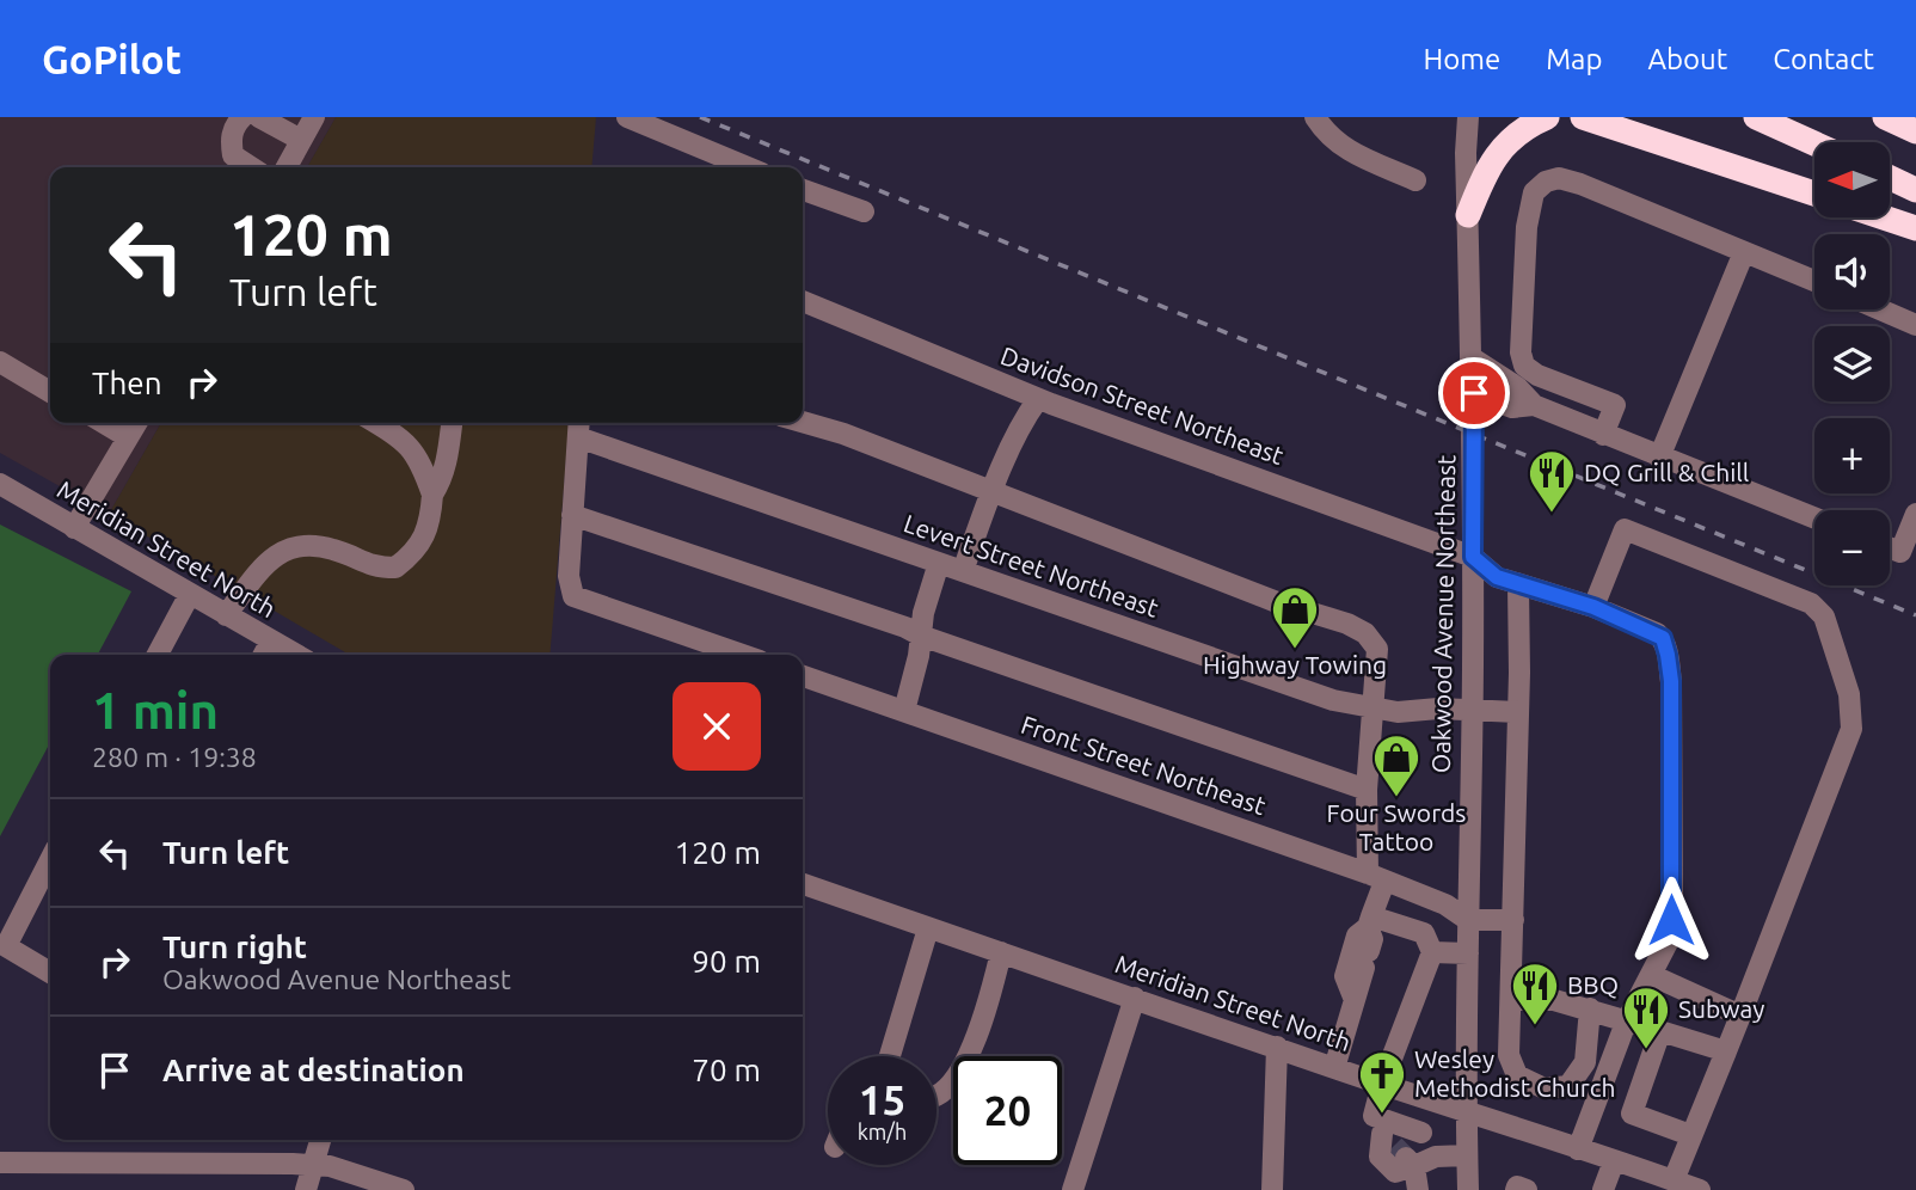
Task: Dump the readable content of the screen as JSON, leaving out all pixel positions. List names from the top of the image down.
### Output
{
  "streets": {
    "street": [
      "Davidson Street Northeast",
      "Meridian Street North",
      "Levert Street Northeast",
      "Oakwood Avenue Northeast",
      "Front Street Northeast"
    ]
  },
  "crossings": [
    ["Davidson Street Northeast", "Meridian Street North"],
    ["Davidson Street Northeast", "Oakwood Avenue Northeast"],
    ["Meridian Street North", "Oakwood Avenue Northeast"],
    ["Levert Street Northeast", "Oakwood Avenue Northeast"],
    ["Oakwood Avenue Northeast", "Front Street Northeast"]
  ],
  "places": {
    "restaurant": ["DQ Grill & Chill", "BBQ", "Subway"],
    "shop": ["Highway Towing", "Four Swords Tattoo"],
    "church": ["Wesley Methodist Church"]
  },
  "north": "left",
  "page": {
    "header": "GoPilot",
    "nav": [
      "Home",
      "Map",
      "About",
      "Contact"
    ],
    "map_buttons": ["+", "−"],
    "turn": ["120 m", "Turn left"],
    "then": "Then",
    "heading": ["1 min", "280 m · 19:38"],
    "list": [
      {
        "name": "Turn left",
        "value": "120 m"
      },
      {
        "name": "Turn right",
        "note": "Oakwood Avenue Northeast",
        "value": "90 m"
      },
      {
        "name": "Arrive at destination",
        "value": "70 m"
      }
    ],
    "speed": "15 km/h",
    "limit": "20"
  }
}
